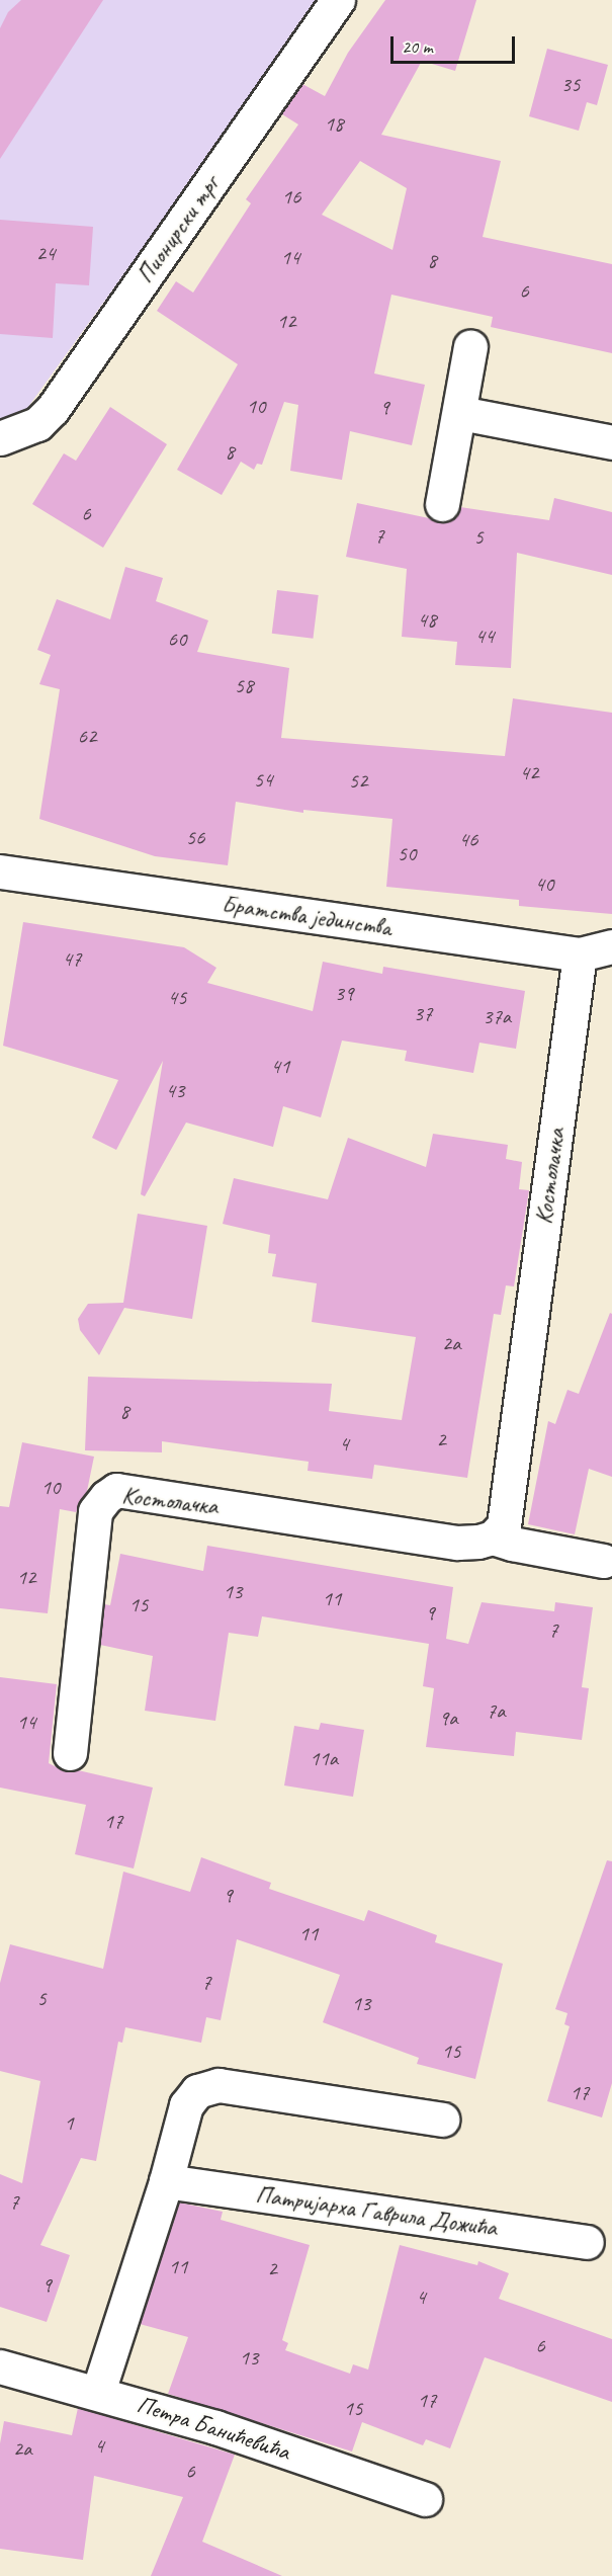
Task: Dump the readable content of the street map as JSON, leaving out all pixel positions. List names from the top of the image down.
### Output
{
  "streets": {
    "street": [
      "Пионирски трг",
      "Братства јединства",
      "Костолачка",
      "Патријарха Гаврила Дожића",
      "Петра Банићевића"
    ]
  },
  "crossings": [
    ["Братства јединства", "Костолачка"]
  ],
  "house_numbers": [
    "35",
    "18",
    "16",
    "24",
    "14",
    "8",
    "6",
    "12",
    "10",
    "9",
    "8",
    "6",
    "7",
    "5",
    "48",
    "44",
    "60",
    "58",
    "62",
    "42",
    "54",
    "52",
    "56",
    "46",
    "50",
    "40",
    "47",
    "39",
    "45",
    "37",
    "37a",
    "41",
    "43",
    "2a",
    "8",
    "2",
    "4",
    "10",
    "12",
    "13",
    "11",
    "15",
    "9",
    "7",
    "7a",
    "9a",
    "14",
    "11a",
    "17",
    "9",
    "11",
    "7",
    "5",
    "13",
    "15",
    "17",
    "1",
    "7",
    "11",
    "2",
    "9",
    "4",
    "6",
    "13",
    "17",
    "15",
    "4",
    "2a",
    "6"
  ],
  "scale_bar": "20 m"
}
